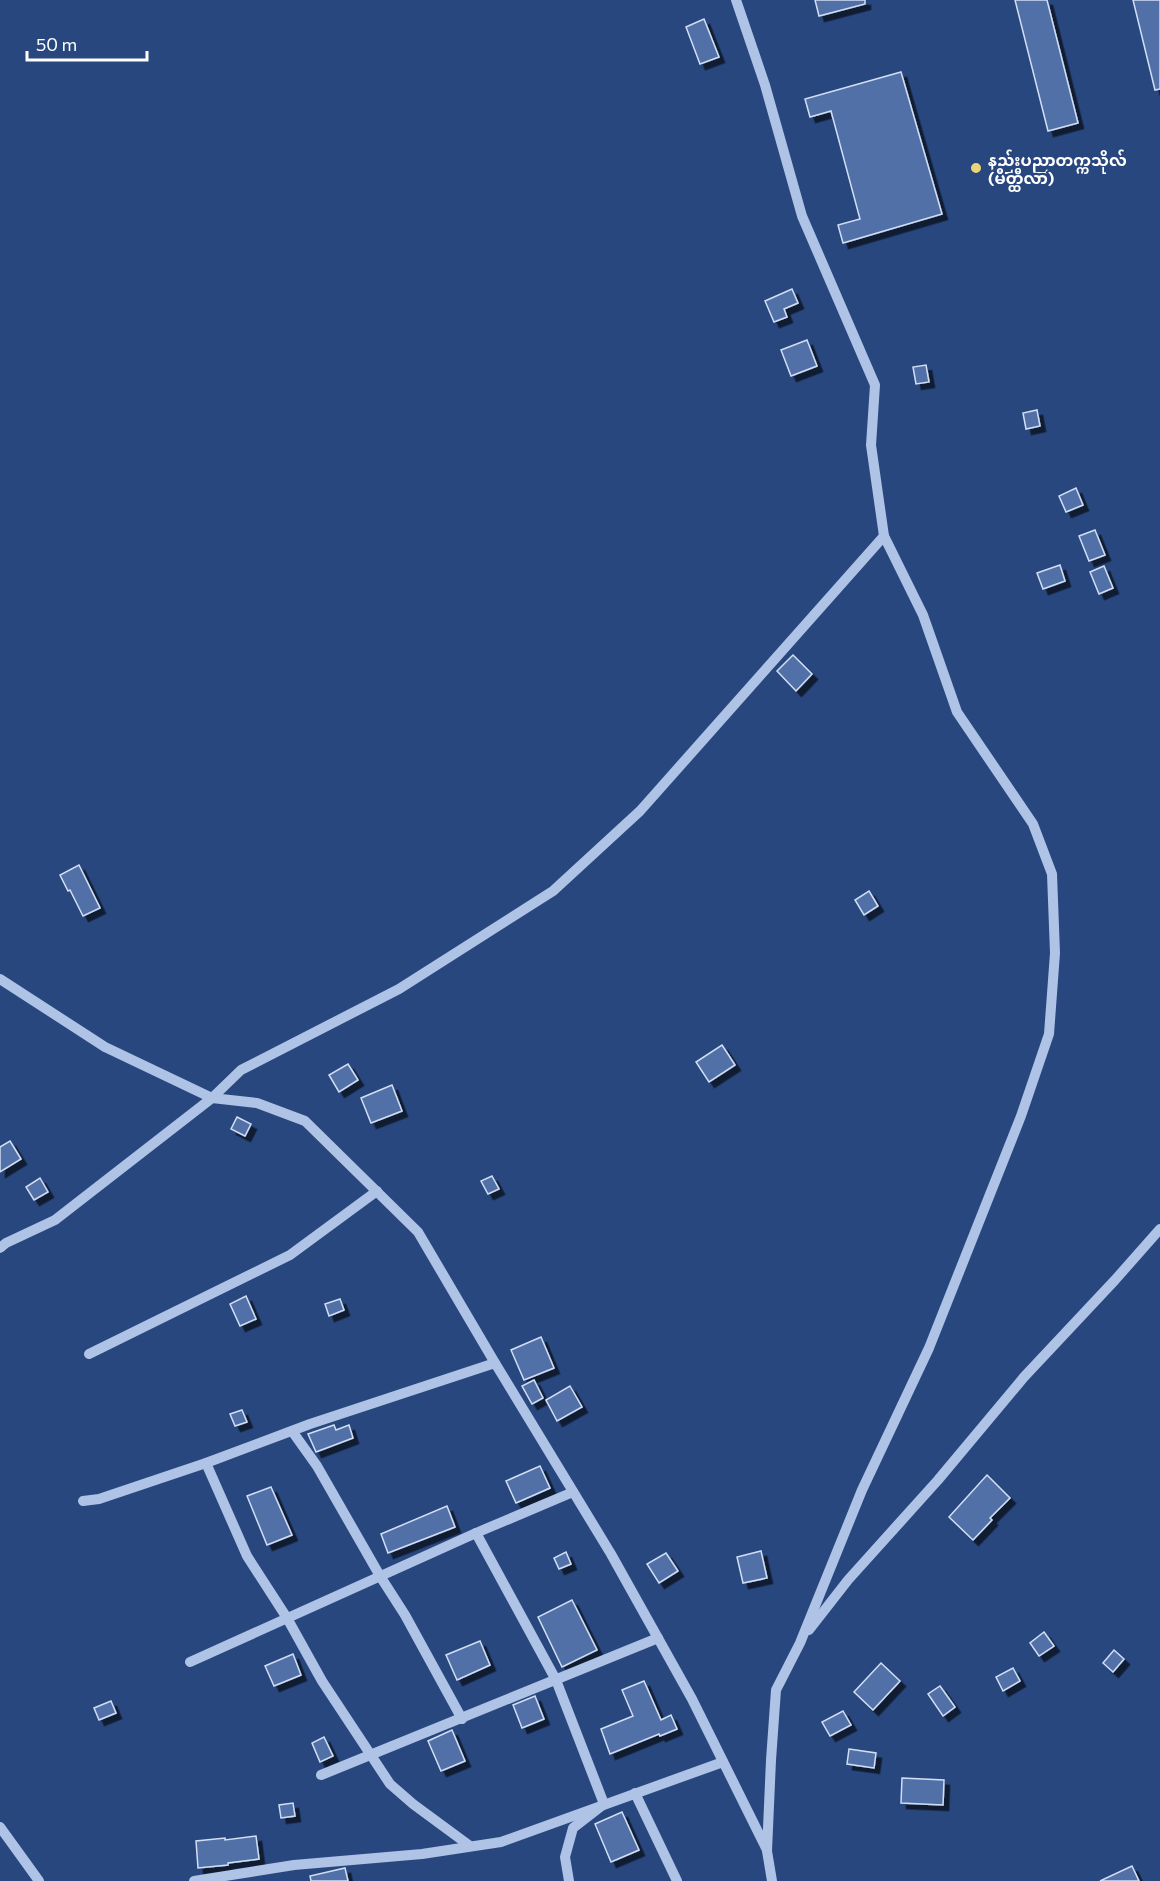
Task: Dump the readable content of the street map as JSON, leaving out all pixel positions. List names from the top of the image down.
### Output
{
  "places": ["နည်းပညာတက္ကသိုလ် (မိတ္ထီလာ)"],
  "scale_bar": "50 m"
}
